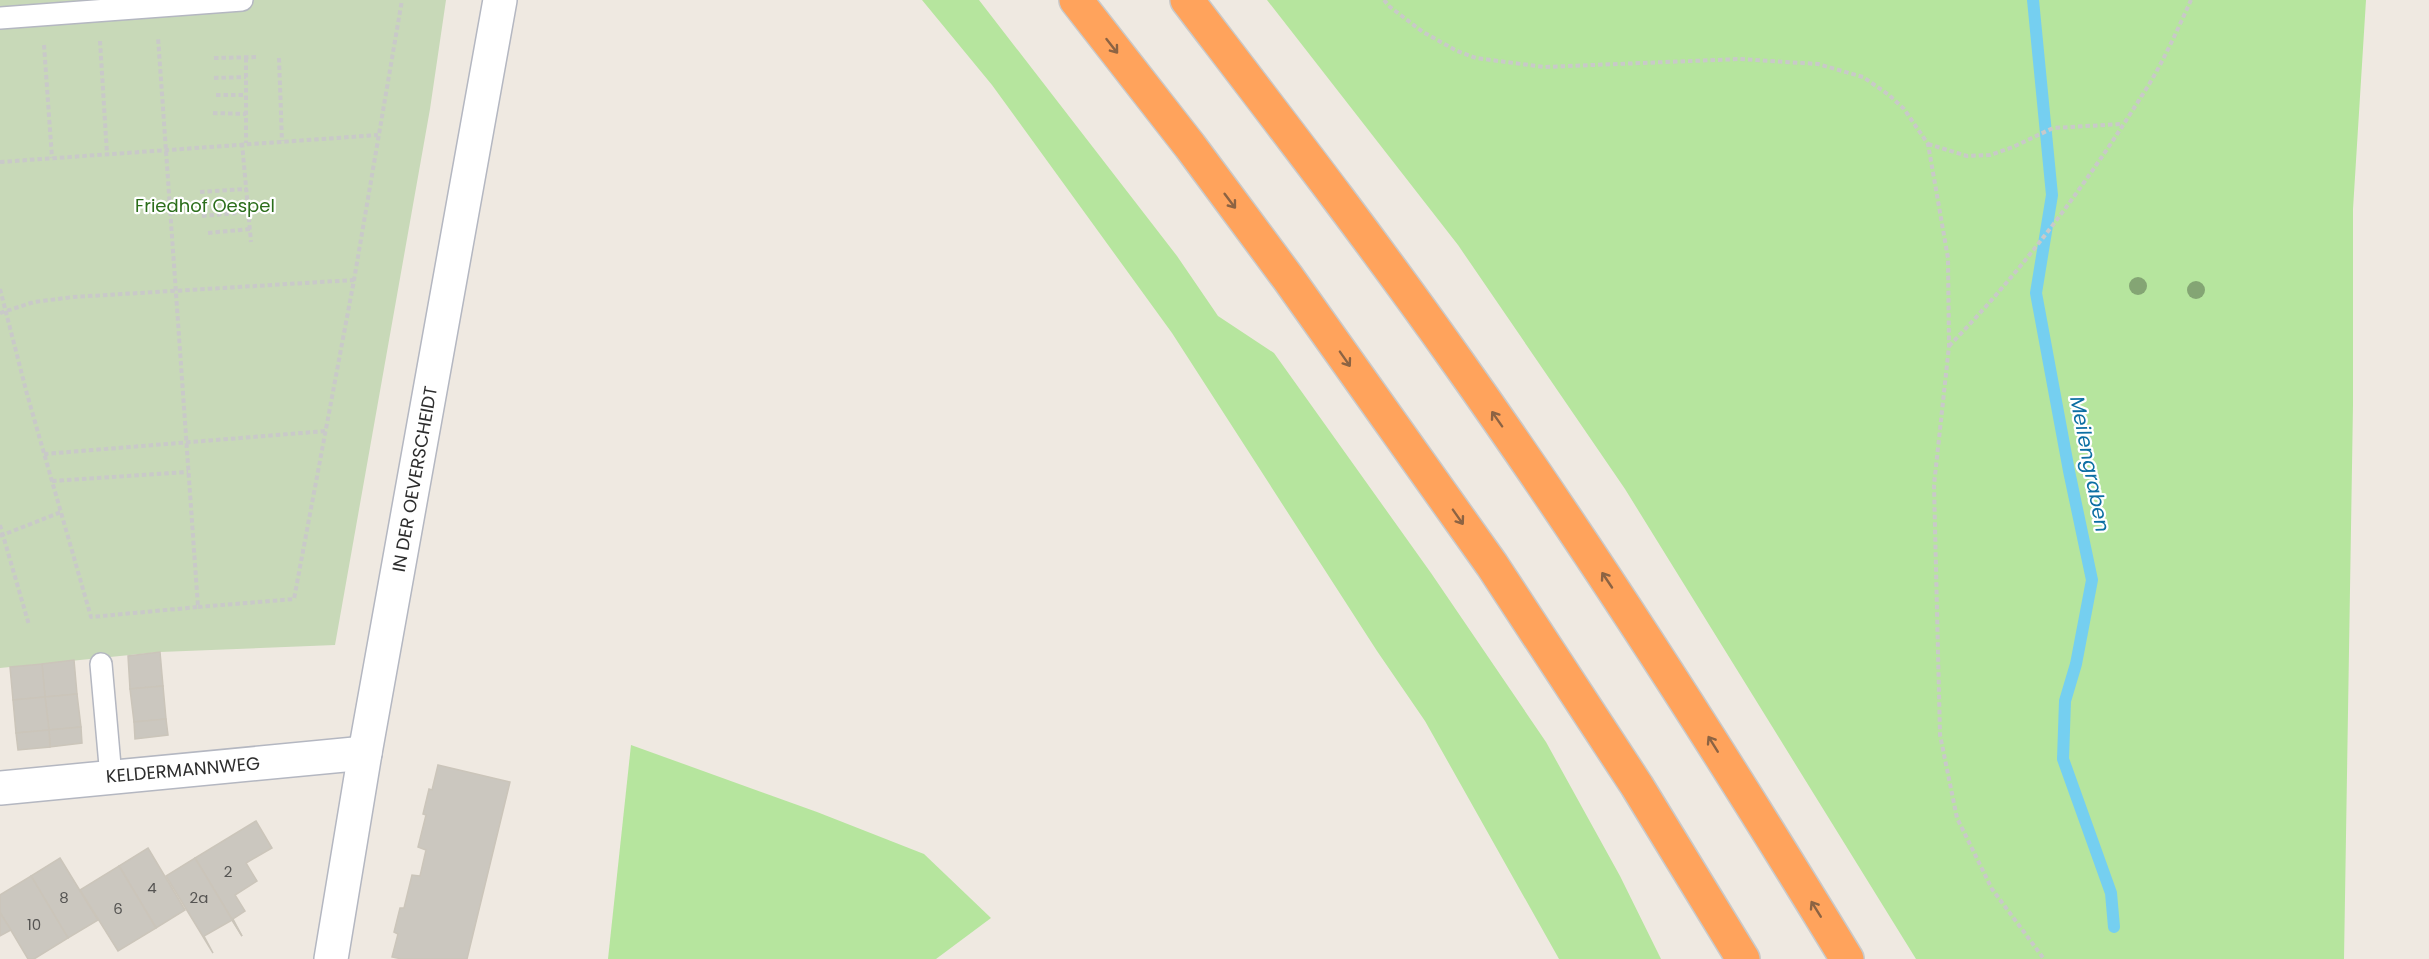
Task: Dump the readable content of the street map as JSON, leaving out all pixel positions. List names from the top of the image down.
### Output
{
  "streets": {
    "street": ["IN DER OEVERSCHEIDT", "KELDERMANNWEG"]
  },
  "crossings": [
    ["IN DER OEVERSCHEIDT", "KELDERMANNWEG"]
  ],
  "water": ["Meilengraben"],
  "parks": ["Friedhof Oespel"],
  "house_numbers": [
    "2",
    "4",
    "8",
    "2a",
    "6",
    "10"
  ]
}
